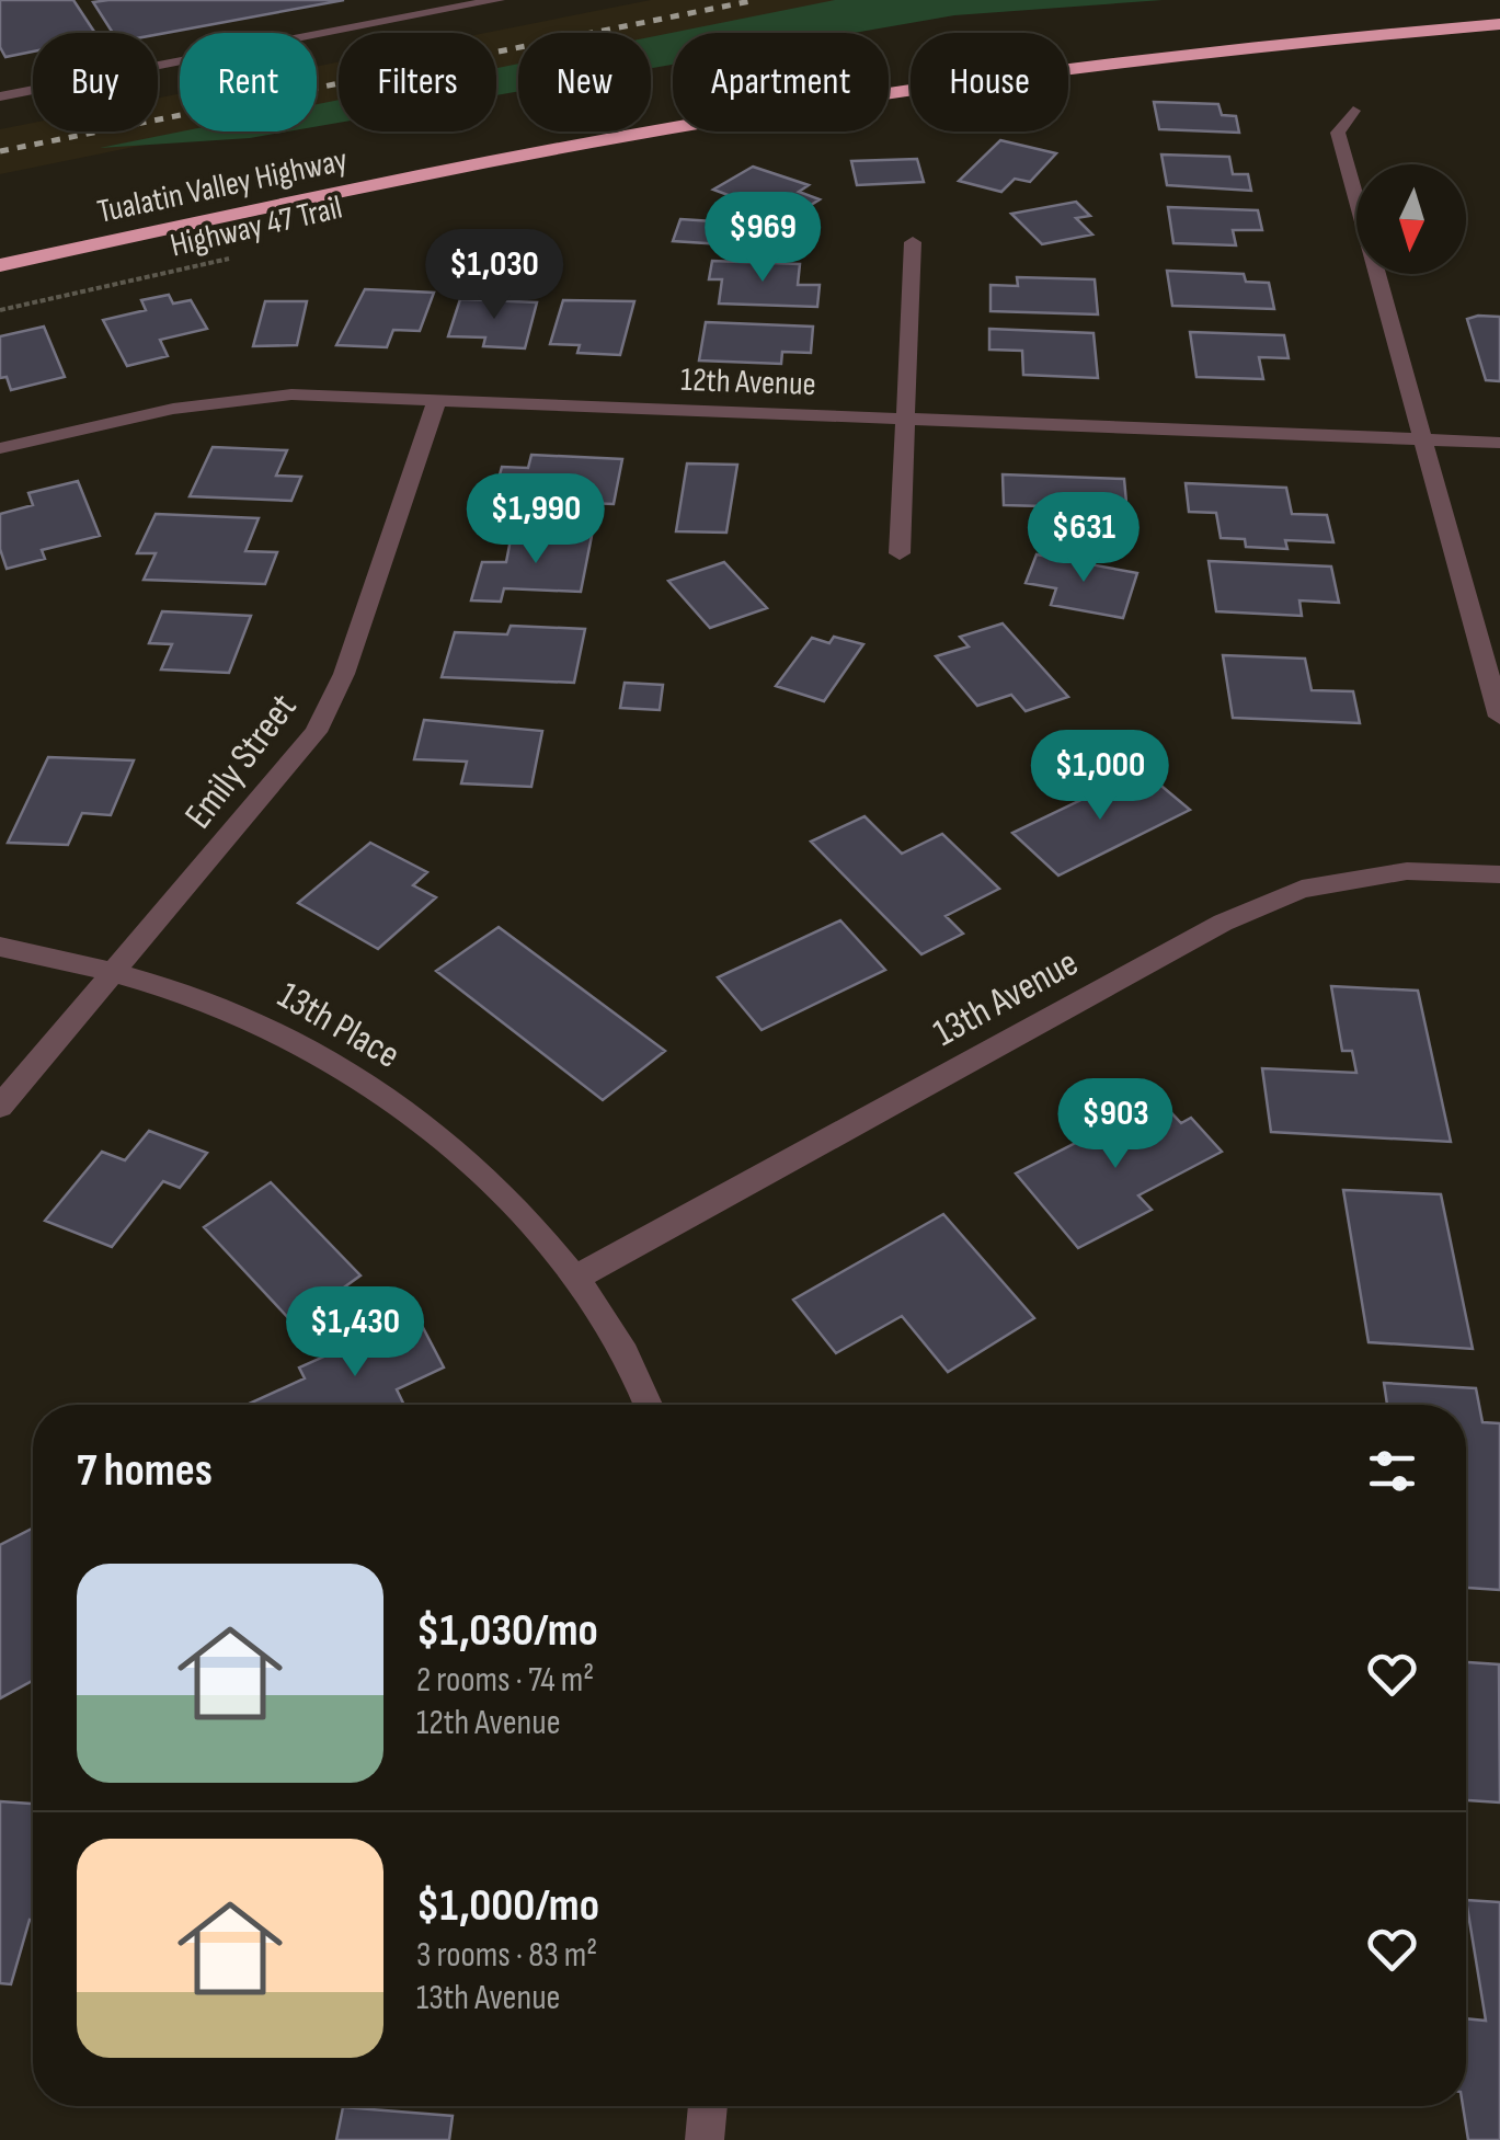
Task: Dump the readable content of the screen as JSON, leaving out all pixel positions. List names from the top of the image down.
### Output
{
  "streets": {
    "highway": ["Tualatin Valley Highway"],
    "street": [
      "12th Avenue",
      "Emily Street",
      "13th Avenue",
      "13th Place"
    ],
    "path": ["Highway 47 Trail"]
  },
  "crossings": [
    ["12th Avenue", "Emily Street"],
    ["Emily Street", "13th Place"],
    ["13th Avenue", "13th Place"]
  ],
  "north": "bottom",
  "page": {
    "chip": [
      "Buy",
      "Rent",
      "Filters",
      "New",
      "Apartment",
      "House"
    ],
    "price": [
      "$969",
      "$1,030",
      "$1,990",
      "$631",
      "$1,000",
      "$903",
      "$1,430"
    ],
    "heading": "7 homes",
    "list": [
      {
        "name": "$1,030/mo",
        "note": "2 rooms · 74 m² · 12th Avenue"
      },
      {
        "name": "$1,000/mo",
        "note": "3 rooms · 83 m² · 13th Avenue"
      }
    ]
  }
}
